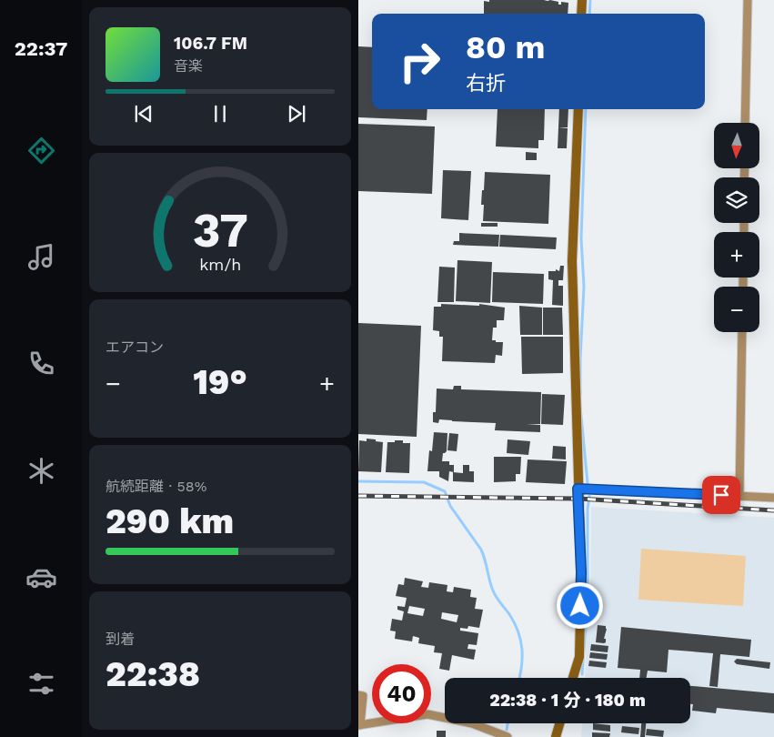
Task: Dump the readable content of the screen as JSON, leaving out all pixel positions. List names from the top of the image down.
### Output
{
  "north": "bottom",
  "page": {
    "tabs": "22:37",
    "turn": ["80 m", "右折"],
    "song": ["106.7 FM", "音楽"],
    "map_buttons": ["+", "−"],
    "tile": [
      "エアコン",
      ["航続距離 · 58%", "290 km"],
      ["到着", "22:38"]
    ],
    "heat": ["−", "19°", "+"],
    "limit": "40",
    "trip": "22:38 · 1 分 · 180 m",
    "gauge": ["37", "km/h"]
  }
}
